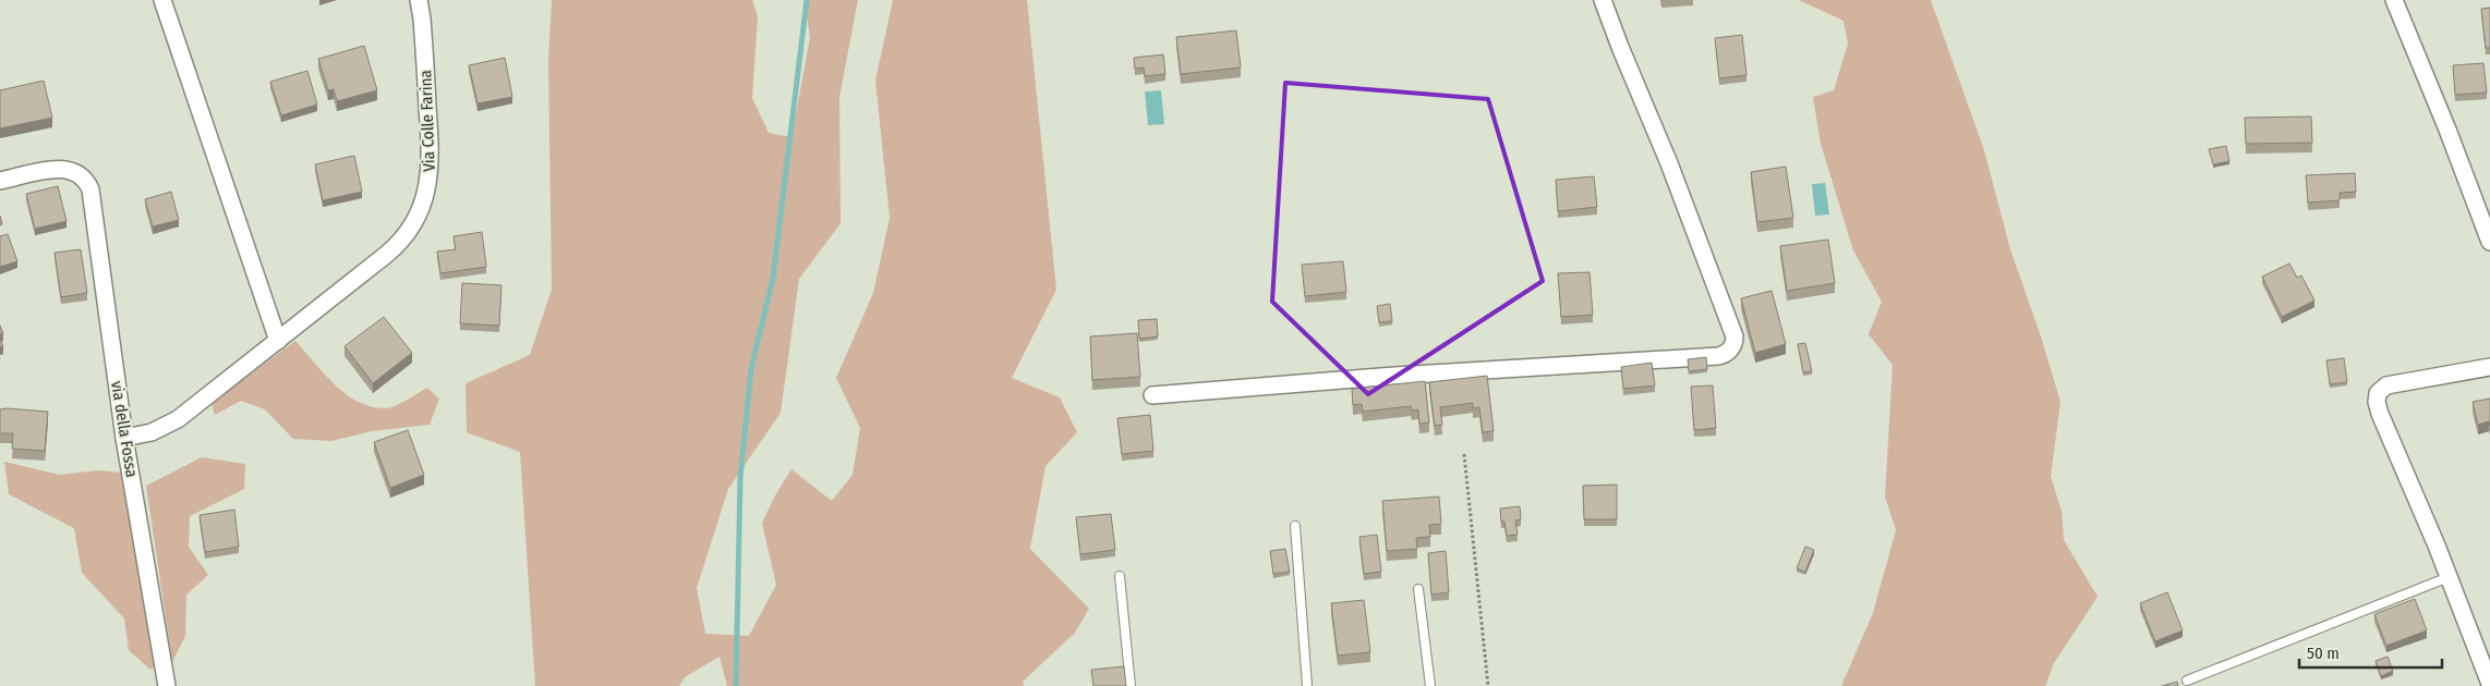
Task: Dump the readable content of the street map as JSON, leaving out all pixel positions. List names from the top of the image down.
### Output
{
  "streets": {
    "street": ["Via Colle Farina", "via della Fossa"]
  },
  "crossings": [
    ["Via Colle Farina", "via della Fossa"]
  ],
  "scale_bar": "50 m"
}
